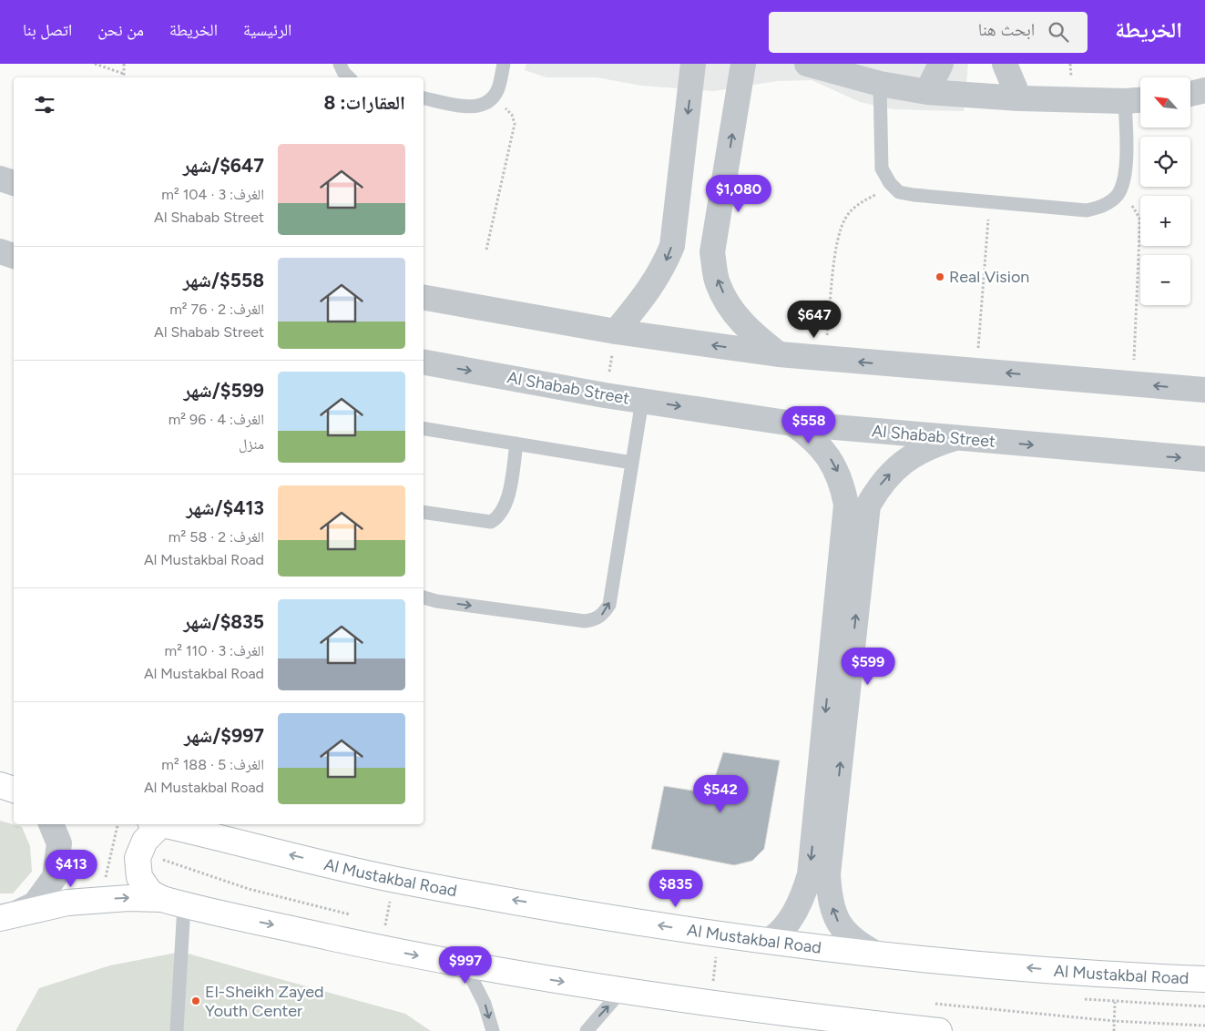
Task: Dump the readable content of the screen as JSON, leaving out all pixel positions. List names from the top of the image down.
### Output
{
  "streets": {
    "main road": ["Al Mustakbal Road"],
    "street": ["Al Shabab Street"]
  },
  "places": ["Real Vision", "El-Sheikh Zayed Youth Center"],
  "north": "top left",
  "page": {
    "header": "الخريطة",
    "search": "ابحث هنا",
    "nav": [
      "الرئيسية",
      "الخريطة",
      "من نحن",
      "اتصل بنا"
    ],
    "map_buttons": ["+", "−"],
    "heading": "العقارات: 8",
    "list": [
      {
        "name": "$647/شهر",
        "note": "الغرف: 3 · 104 m² · Al Shabab Street"
      },
      {
        "name": "$558/شهر",
        "note": "الغرف: 2 · 76 m² · Al Shabab Street"
      },
      {
        "name": "$599/شهر",
        "note": "الغرف: 4 · 96 m² · منزل"
      },
      {
        "name": "$413/شهر",
        "note": "الغرف: 2 · 58 m² · Al Mustakbal Road"
      },
      {
        "name": "$835/شهر",
        "note": "الغرف: 3 · 110 m² · Al Mustakbal Road"
      },
      {
        "name": "$997/شهر",
        "note": "الغرف: 5 · 188 m² · Al Mustakbal Road"
      }
    ],
    "price": [
      "$1,080",
      "$647",
      "$558",
      "$599",
      "$542",
      "$413",
      "$835",
      "$997"
    ]
  }
}
